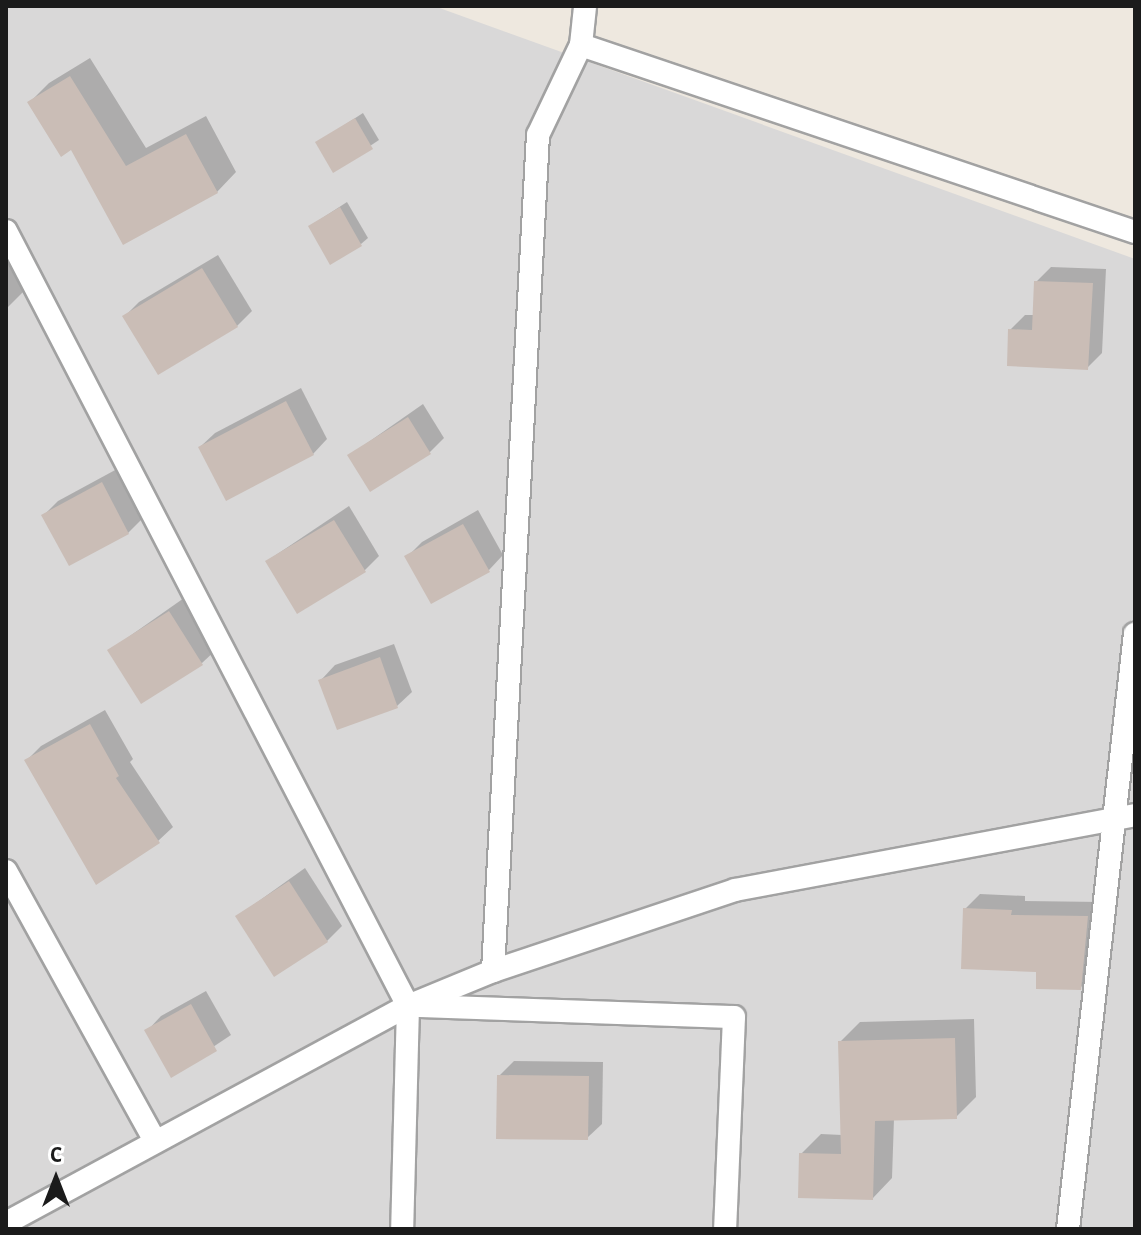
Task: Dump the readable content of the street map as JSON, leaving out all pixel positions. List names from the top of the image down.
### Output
{
  "north": "top"
}
